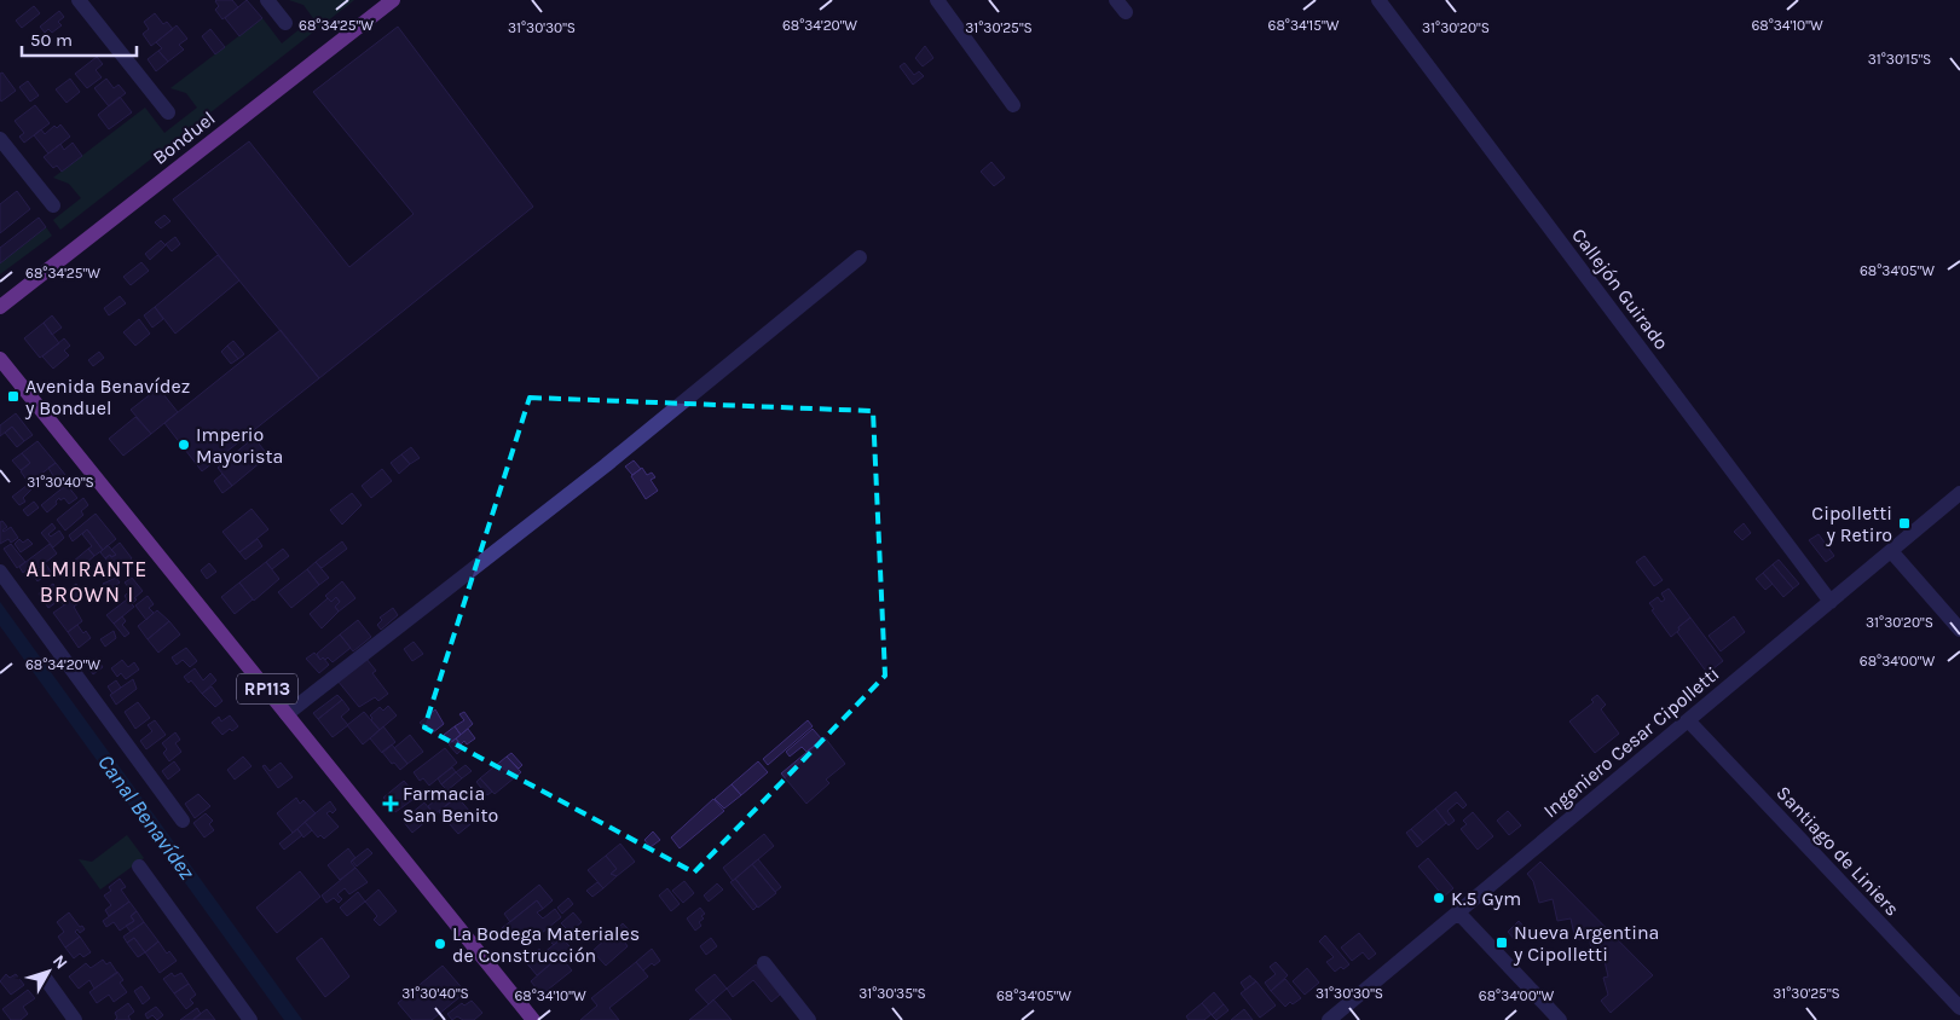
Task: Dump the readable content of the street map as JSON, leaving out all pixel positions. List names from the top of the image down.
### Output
{
  "streets": {
    "main road": ["Bonduel", "RP113"],
    "street": ["Callejón Guirado", "Ingeniero Cesar Cipolletti", "Santiago de Liniers"]
  },
  "crossings": [
    ["Callejón Guirado", "Ingeniero Cesar Cipolletti"],
    ["Ingeniero Cesar Cipolletti", "Santiago de Liniers"]
  ],
  "districts": ["ALMIRANTE BROWN I"],
  "water": ["Canal Benavídez"],
  "places": {
    "transit": ["Avenida Benavídez y Bonduel", "Cipolletti y Retiro", "Nueva Argentina y Cipolletti"],
    "other": ["Imperio Mayorista", "K.5 Gym", "La Bodega Materiales de Construcción"],
    "health": ["Farmacia San Benito"]
  },
  "scale_bar": "50 m",
  "north": "top right",
  "coordinates": [
    "68°34'25\"W",
    "68°34'20\"W",
    "68°34'15\"W",
    "68°34'10\"W",
    "31°30'30\"S",
    "31°30'25\"S",
    "31°30'20\"S",
    "31°30'15\"S",
    "68°34'05\"W",
    "31°30'40\"S",
    "68°34'00\"W",
    "31°30'35\"S"
  ]
}
